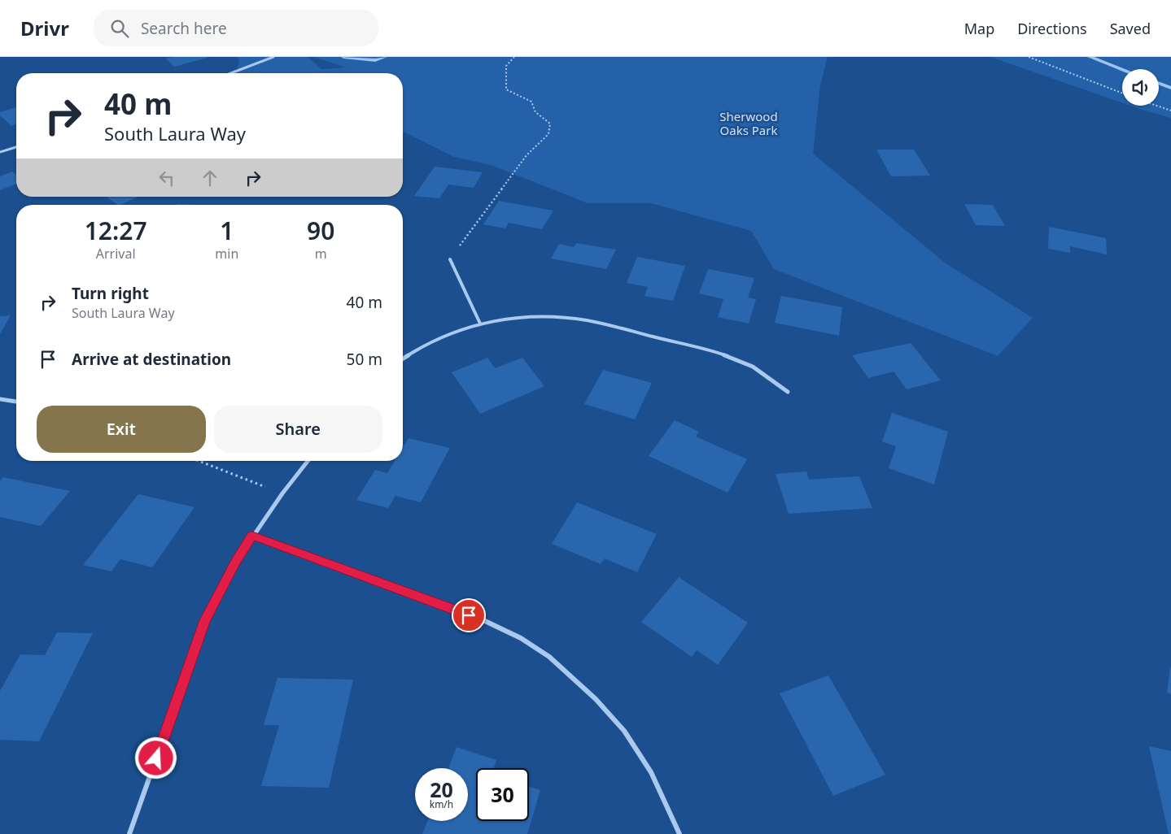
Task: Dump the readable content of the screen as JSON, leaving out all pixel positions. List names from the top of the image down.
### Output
{
  "parks": ["Sherwood Oaks Park"],
  "page": {
    "header": "Drivr",
    "search": "Search here",
    "nav": ["Map", "Directions", "Saved"],
    "turn": ["40 m", "South Laura Way"],
    "eta": [
      "12:27",
      "Arrival",
      "1",
      "min",
      "90",
      "m"
    ],
    "list": [
      {
        "name": "Turn right",
        "note": "South Laura Way",
        "value": "40 m"
      },
      {
        "name": "Arrive at destination",
        "value": "50 m"
      }
    ],
    "buttons": ["Exit", "Share"],
    "speed": "20 km/h",
    "limit": "30"
  }
}
